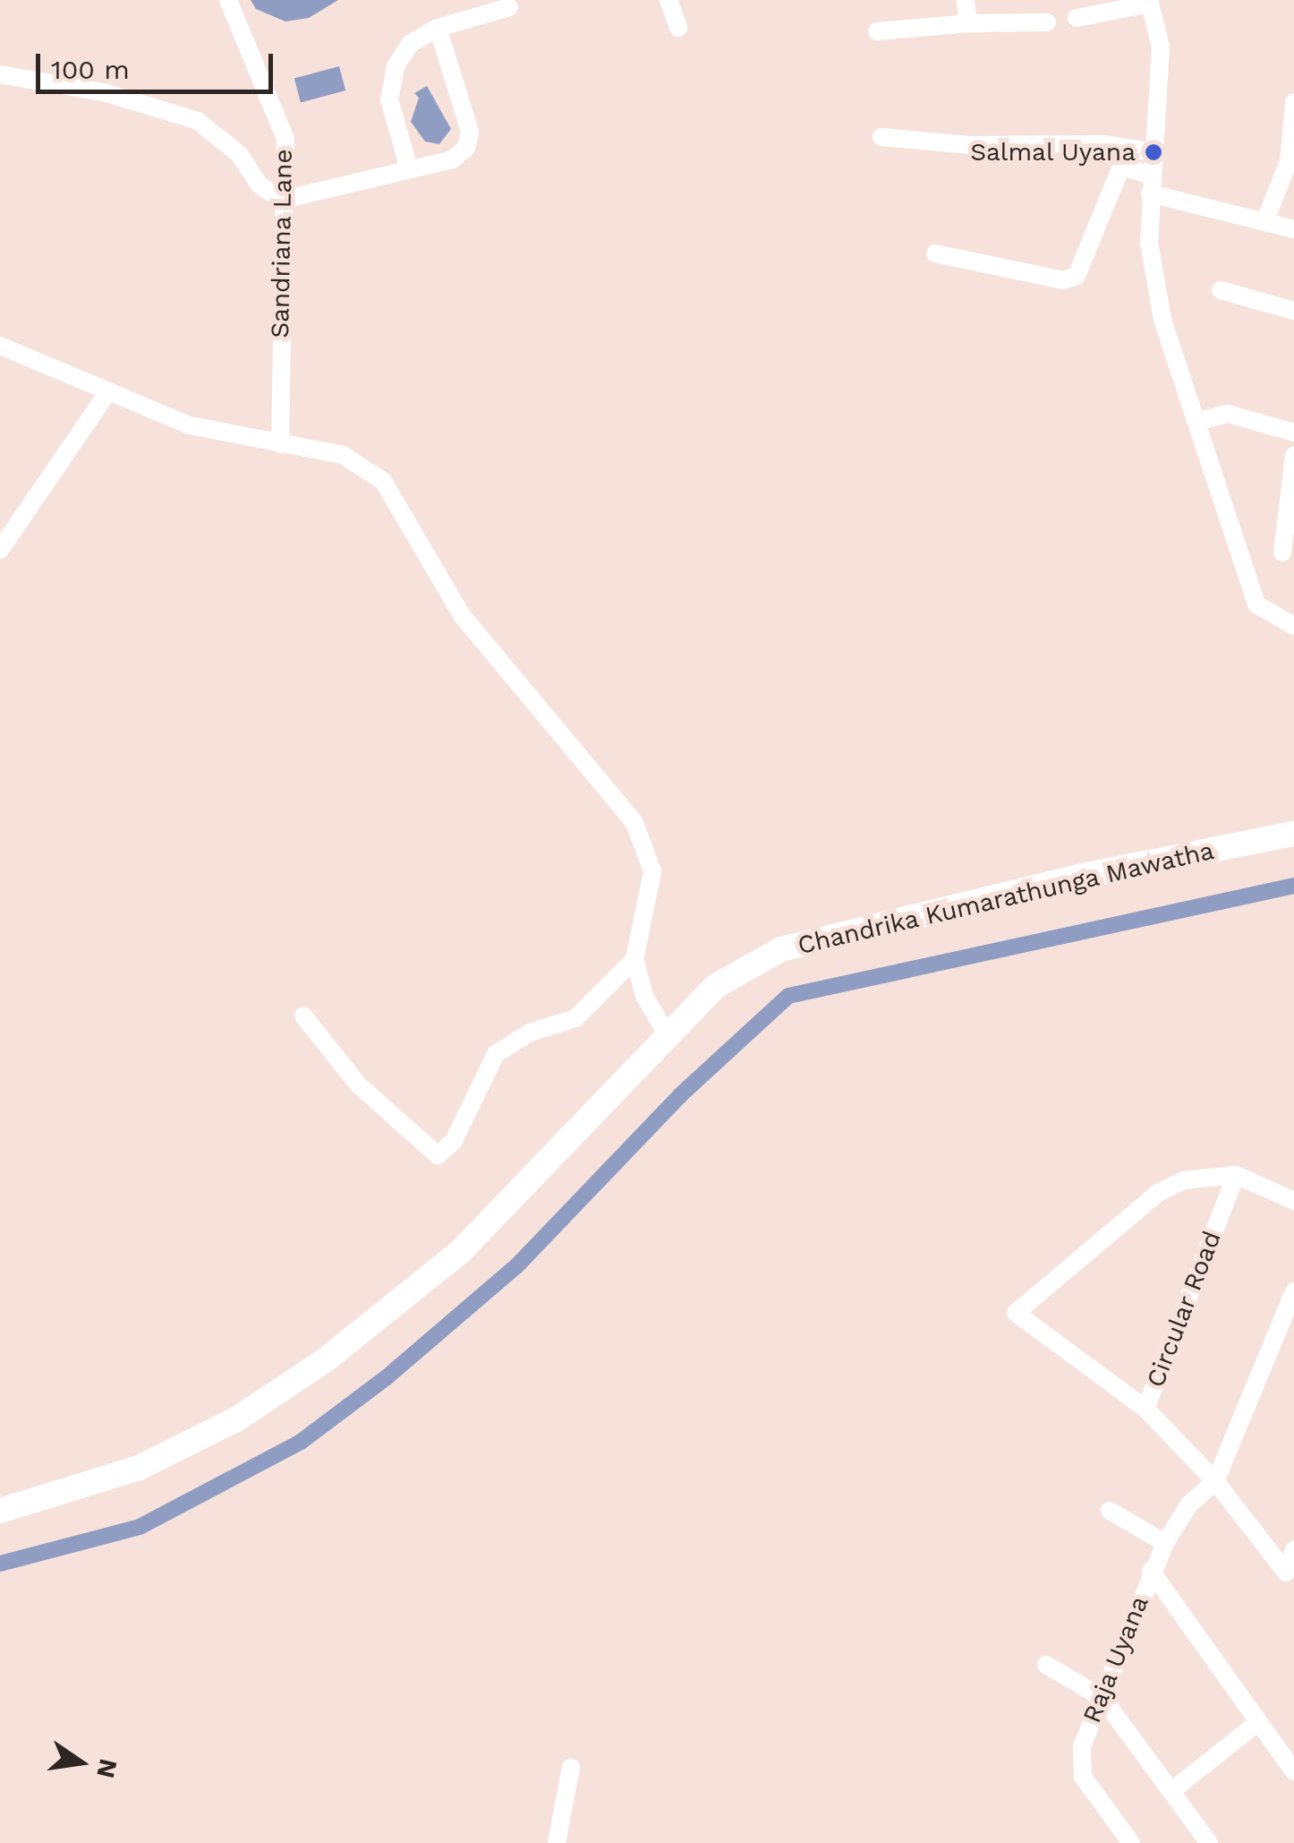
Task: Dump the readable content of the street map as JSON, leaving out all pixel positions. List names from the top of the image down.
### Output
{
  "streets": {
    "main road": ["Chandrika Kumarathunga Mawatha"],
    "street": ["Sandriana Lane", "Circular Road", "Raja Uyana"]
  },
  "crossings": [
    ["Circular Road", "Raja Uyana"]
  ],
  "places": ["Salmal Uyana"],
  "scale_bar": "100 m",
  "north": "right"
}
